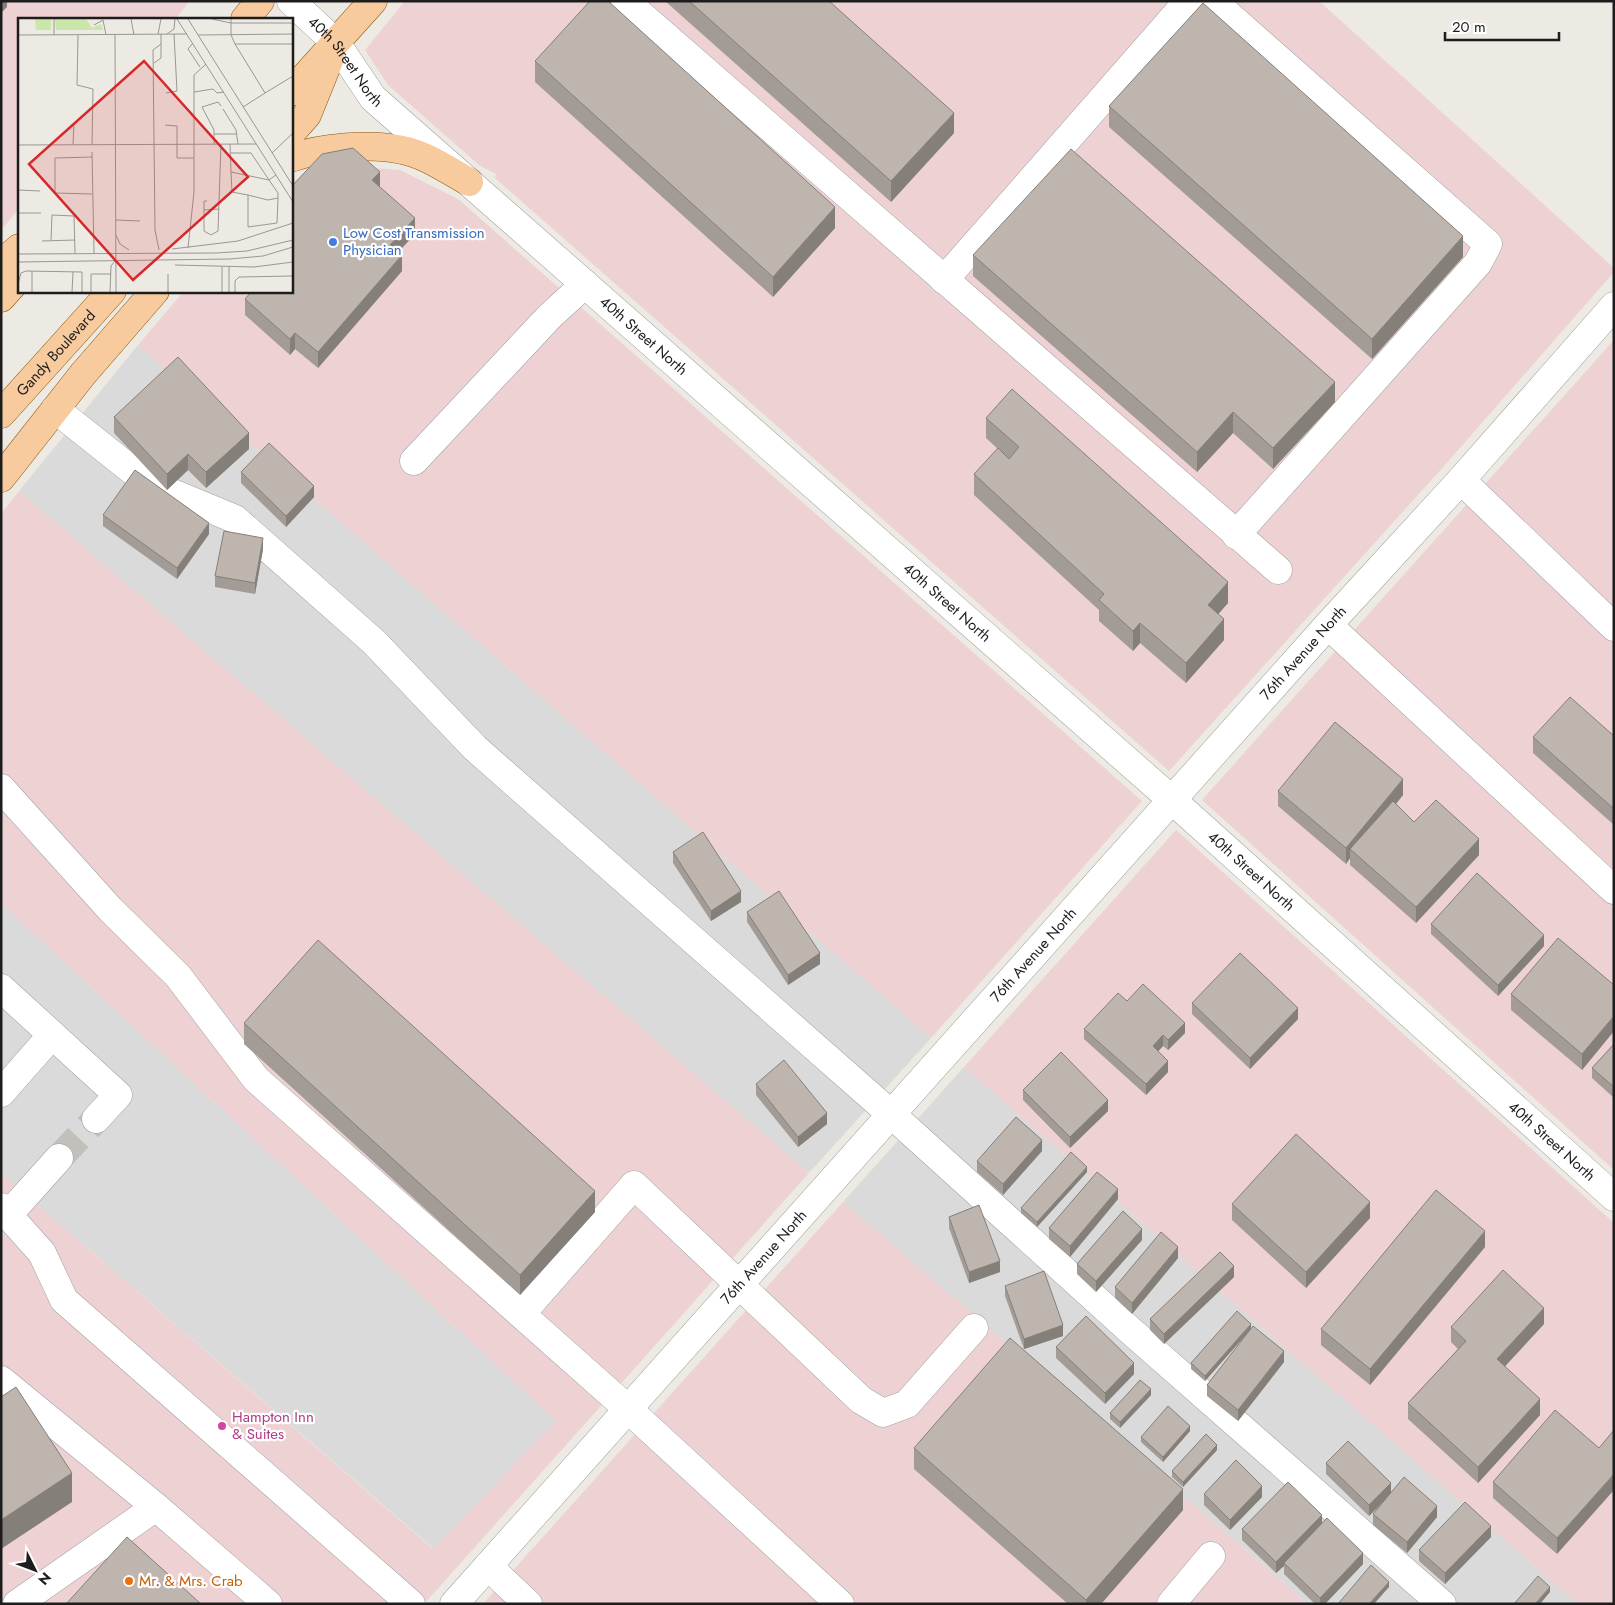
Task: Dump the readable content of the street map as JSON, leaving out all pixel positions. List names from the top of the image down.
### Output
{
  "streets": {
    "main road": ["Gandy Boulevard"],
    "street": ["40th Street North", "76th Avenue North"]
  },
  "crossings": [
    ["40th Street North", "76th Avenue North"]
  ],
  "places": ["Low Cost Transmission Physician", "Hampton Inn & Suites", "Mr. & Mrs. Crab"],
  "scale_bar": "20 m",
  "north": "bottom right"
}
